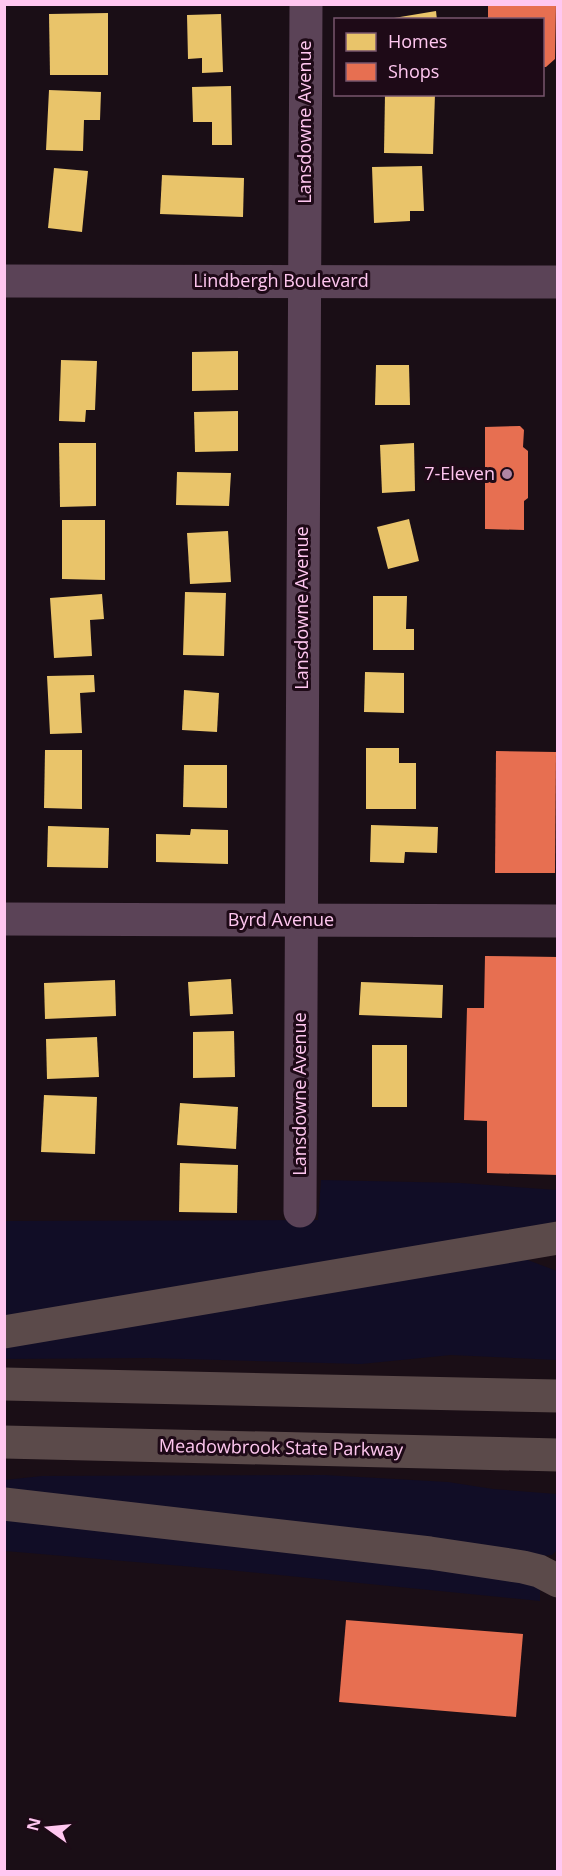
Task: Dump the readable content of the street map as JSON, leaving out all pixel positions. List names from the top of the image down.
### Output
{
  "streets": {
    "highway": ["Meadowbrook State Parkway"],
    "street": ["Lansdowne Avenue", "Lindbergh Boulevard", "Byrd Avenue"]
  },
  "crossings": [
    ["Lansdowne Avenue", "Lindbergh Boulevard"],
    ["Lansdowne Avenue", "Byrd Avenue"]
  ],
  "places": ["7-Eleven"],
  "legend": ["Homes", "Shops"],
  "north": "left"
}
